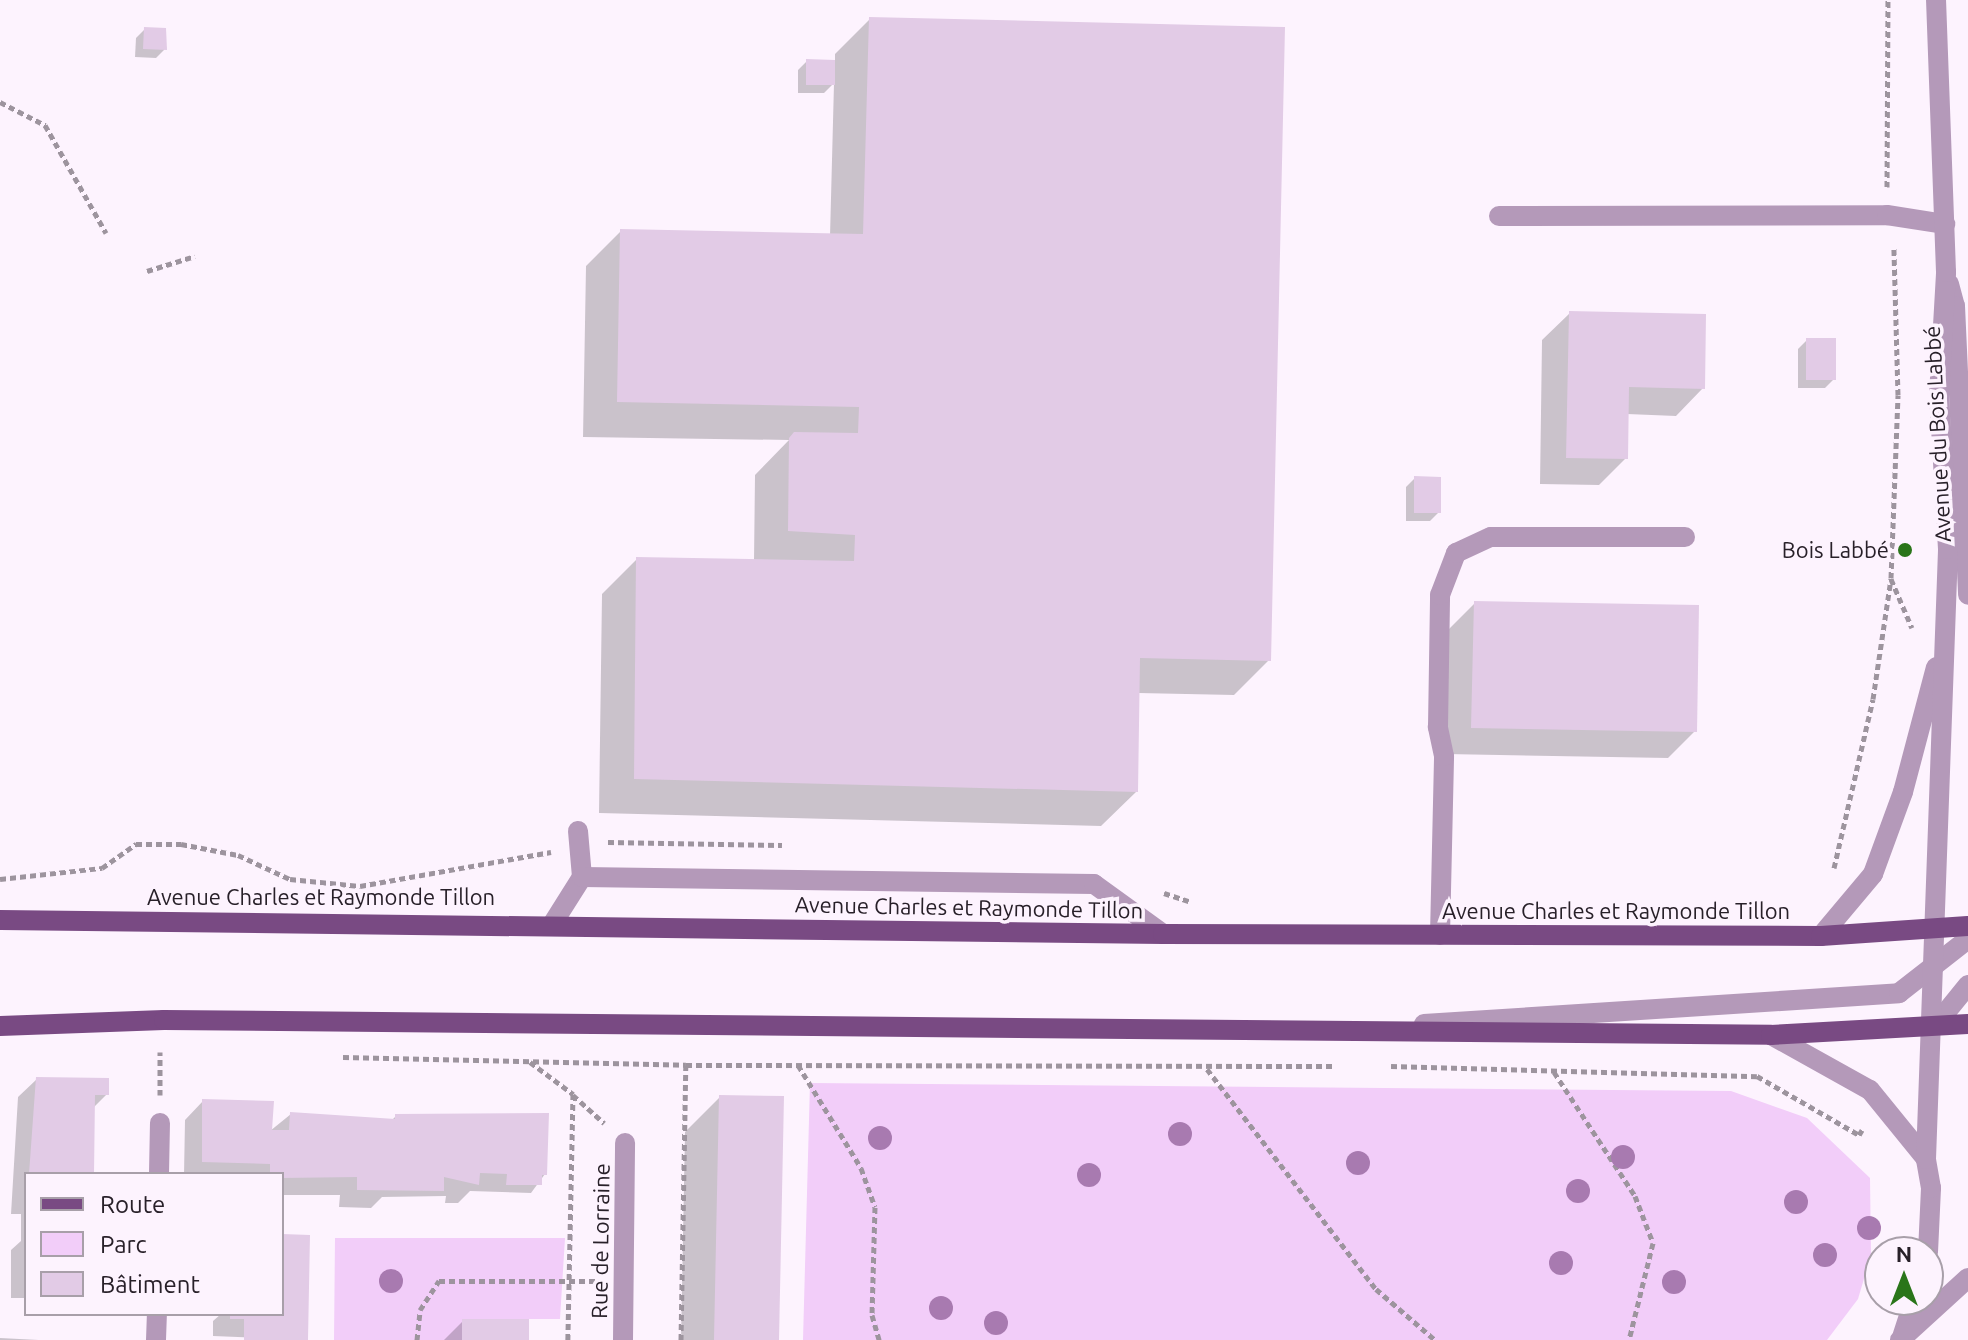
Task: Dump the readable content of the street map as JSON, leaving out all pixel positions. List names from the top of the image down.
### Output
{
  "streets": {
    "main road": ["Avenue Charles et Raymonde Tillon"],
    "street": ["Avenue du Bois Labbé", "Rue de Lorraine"]
  },
  "crossings": [
    ["Avenue du Bois Labbé", "Avenue Charles et Raymonde Tillon"]
  ],
  "places": ["Bois Labbé"],
  "legend": ["Route", "Parc", "Bâtiment"],
  "north": "top"
}
